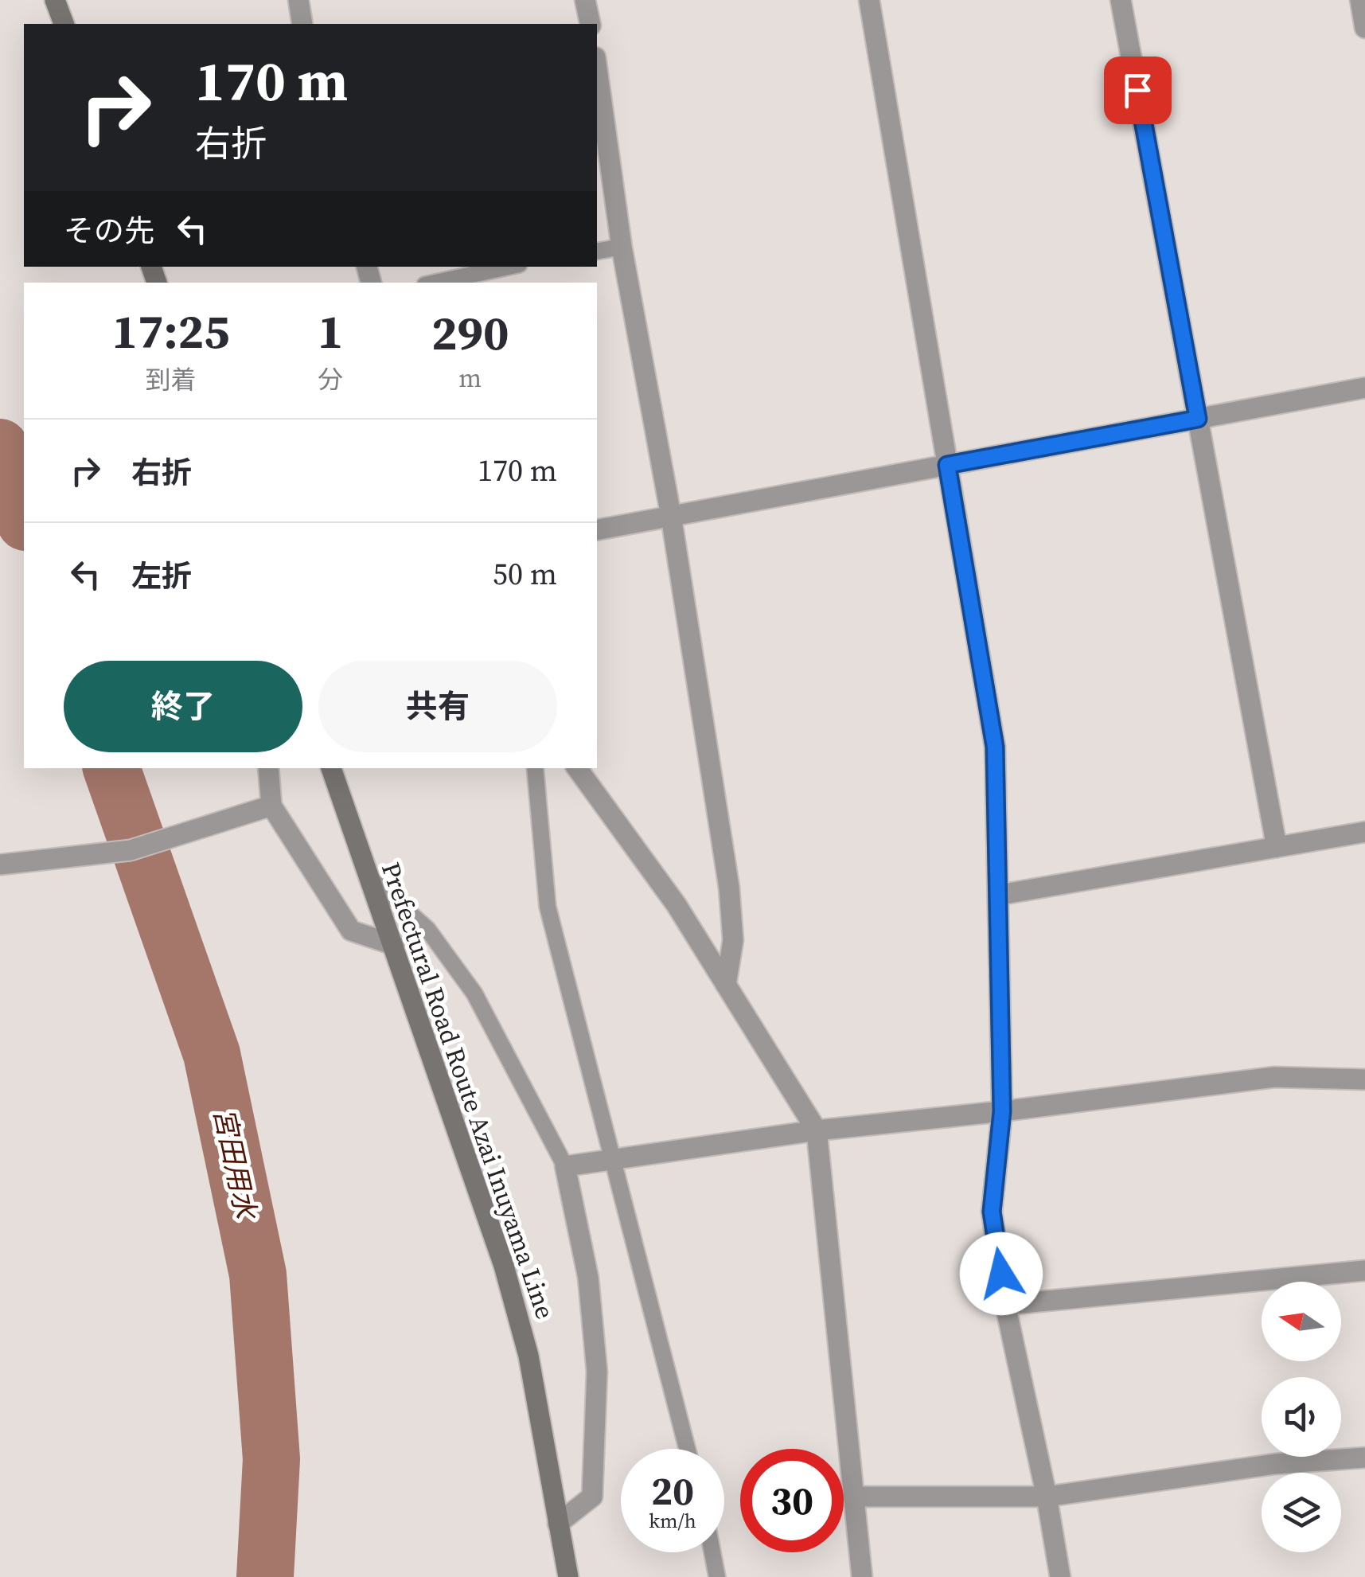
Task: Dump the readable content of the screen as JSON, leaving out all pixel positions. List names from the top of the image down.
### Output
{
  "streets": {
    "main road": ["Prefectural Road Route Azai Inuyama Line"]
  },
  "water": ["宮田用水"],
  "north": "left",
  "page": {
    "turn": ["170 m", "右折"],
    "then": "その先",
    "eta": [
      "17:25",
      "到着",
      "1",
      "分",
      "290",
      "m"
    ],
    "list": [
      {
        "name": "右折",
        "value": "170 m"
      },
      {
        "name": "左折",
        "value": "50 m"
      }
    ],
    "buttons": ["終了", "共有"],
    "speed": "20 km/h",
    "limit": "30"
  }
}
